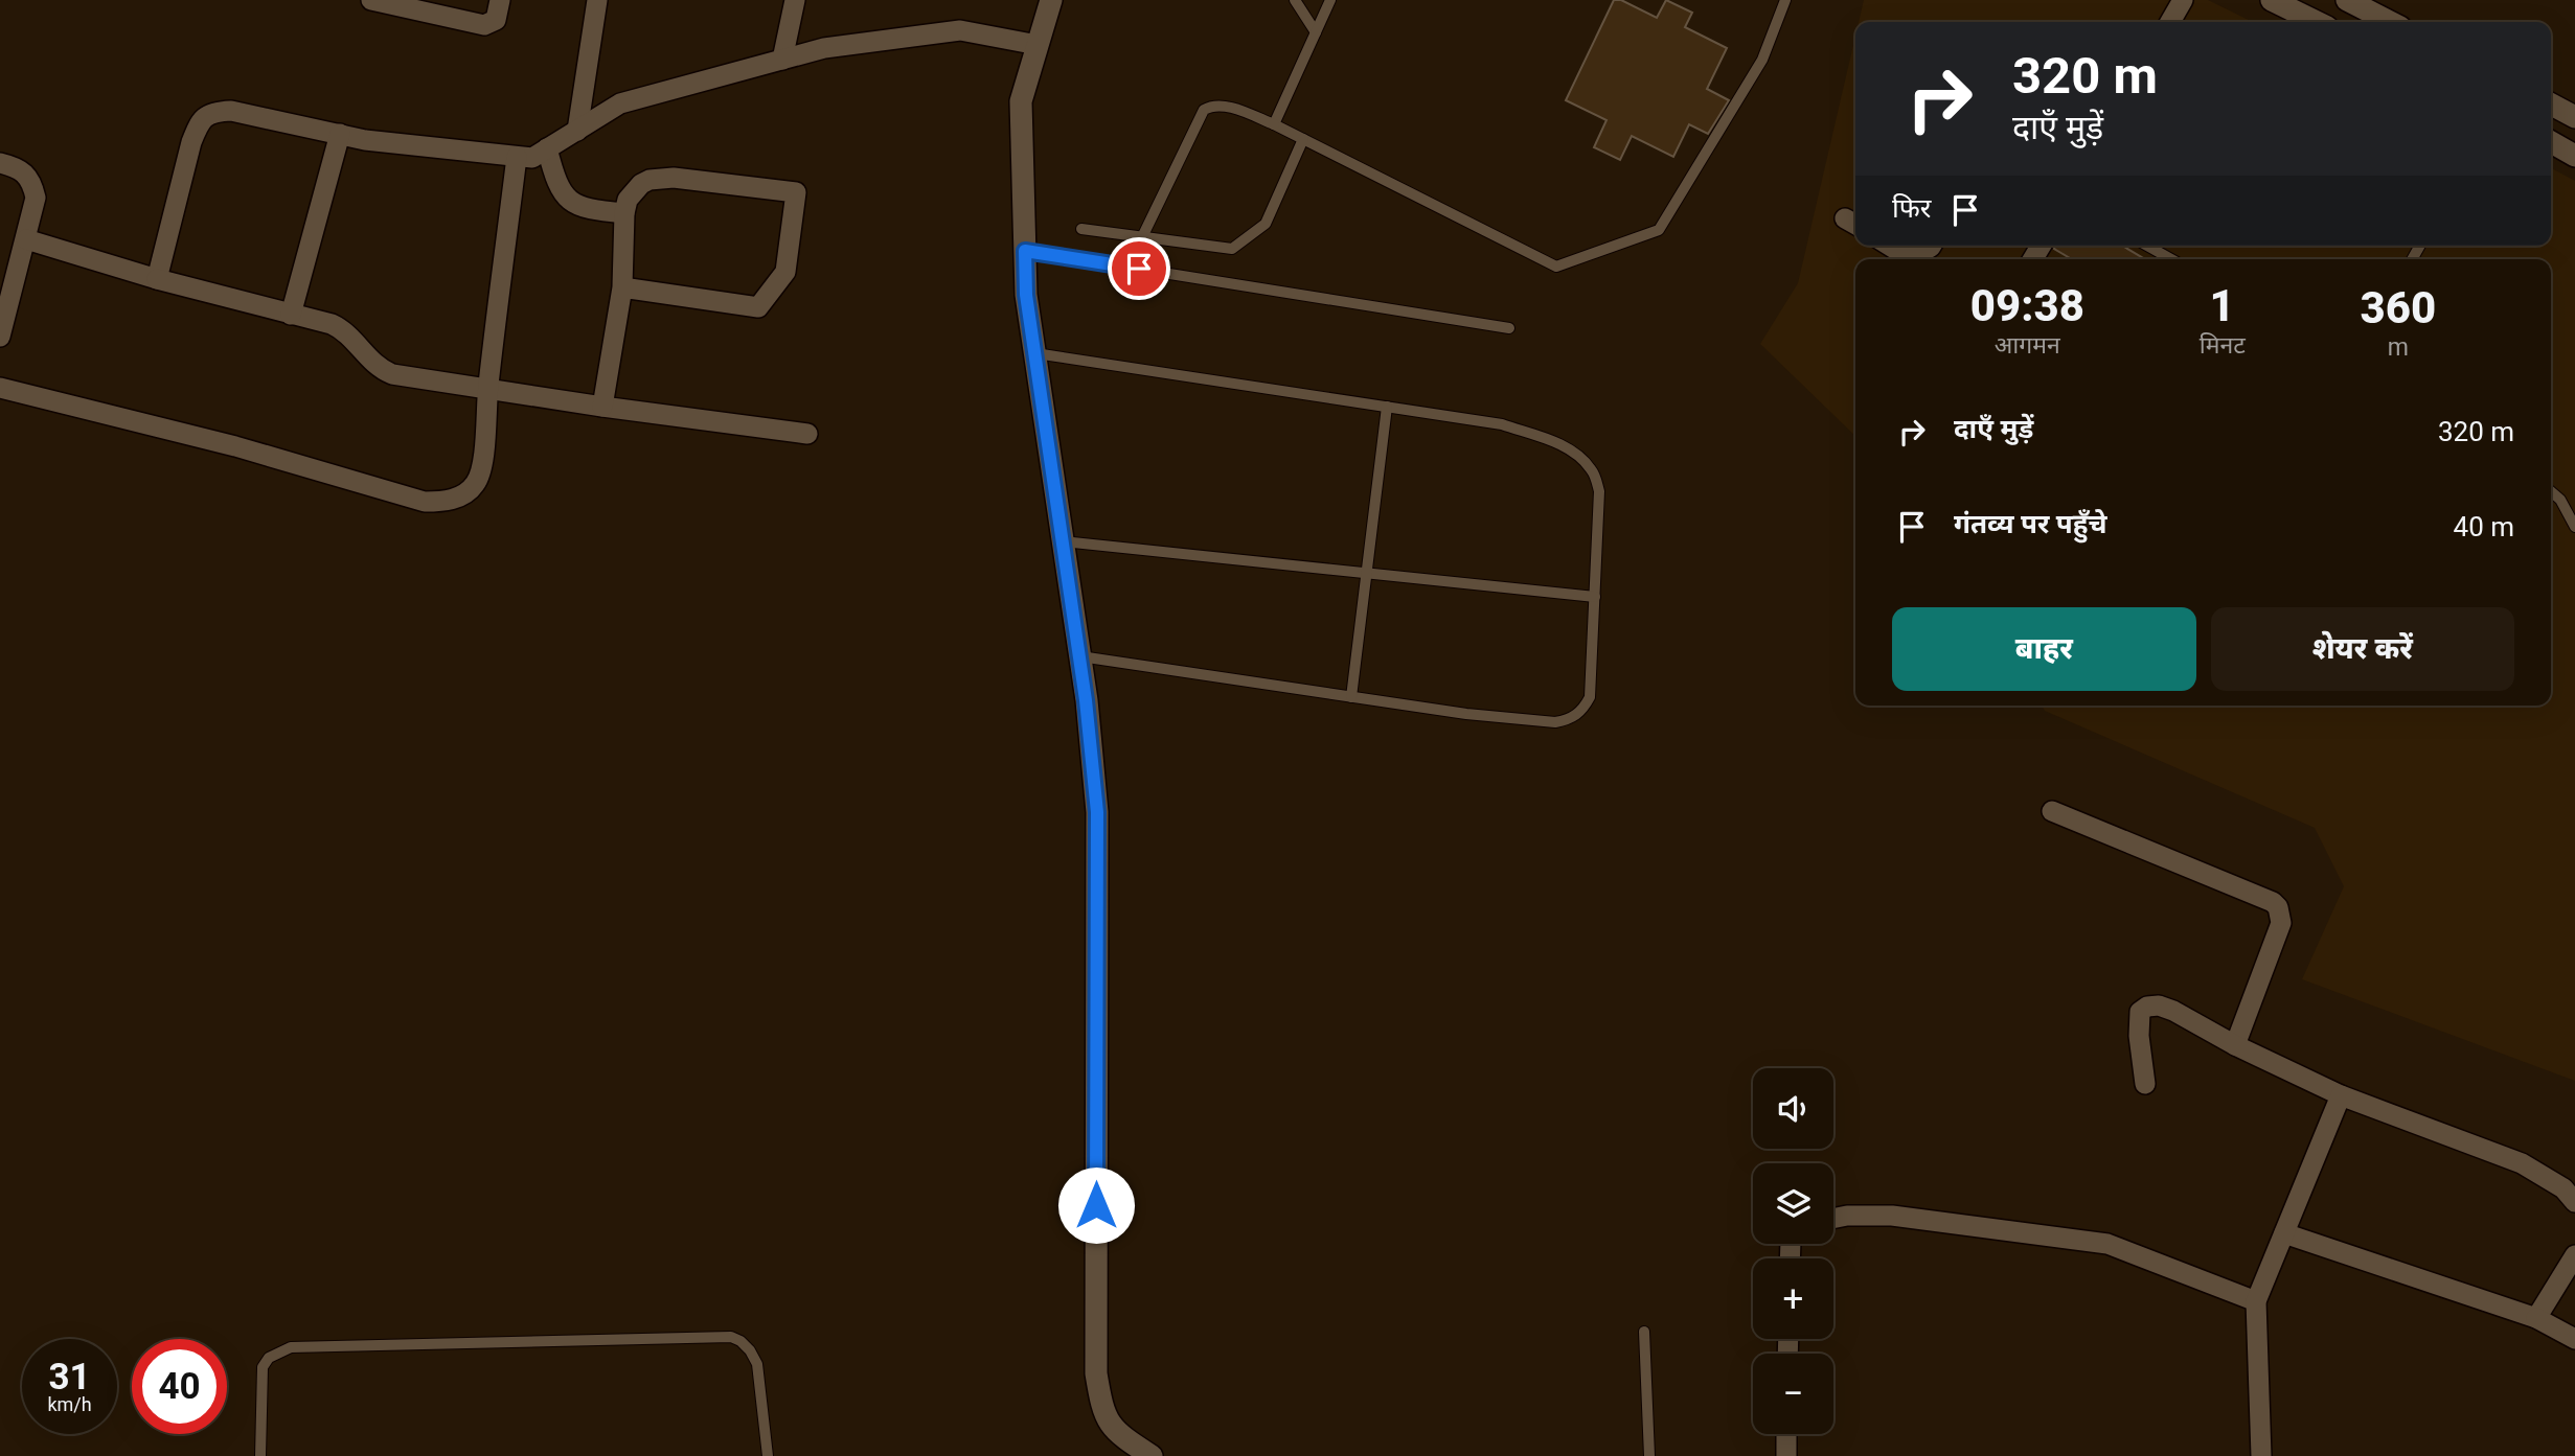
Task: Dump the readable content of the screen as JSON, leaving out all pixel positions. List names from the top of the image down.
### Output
{
  "page": {
    "turn": ["320 m", "दाएँ मुड़ें"],
    "then": "फिर",
    "eta": [
      "09:38",
      "आगमन",
      "1",
      "मिनट",
      "360",
      "m"
    ],
    "list": [
      {
        "name": "दाएँ मुड़ें",
        "value": "320 m"
      },
      {
        "name": "गंतव्य पर पहुँचे",
        "value": "40 m"
      }
    ],
    "buttons": ["बाहर", "शेयर करें"],
    "map_buttons": ["+", "−"],
    "speed": "31 km/h",
    "limit": "40"
  }
}
